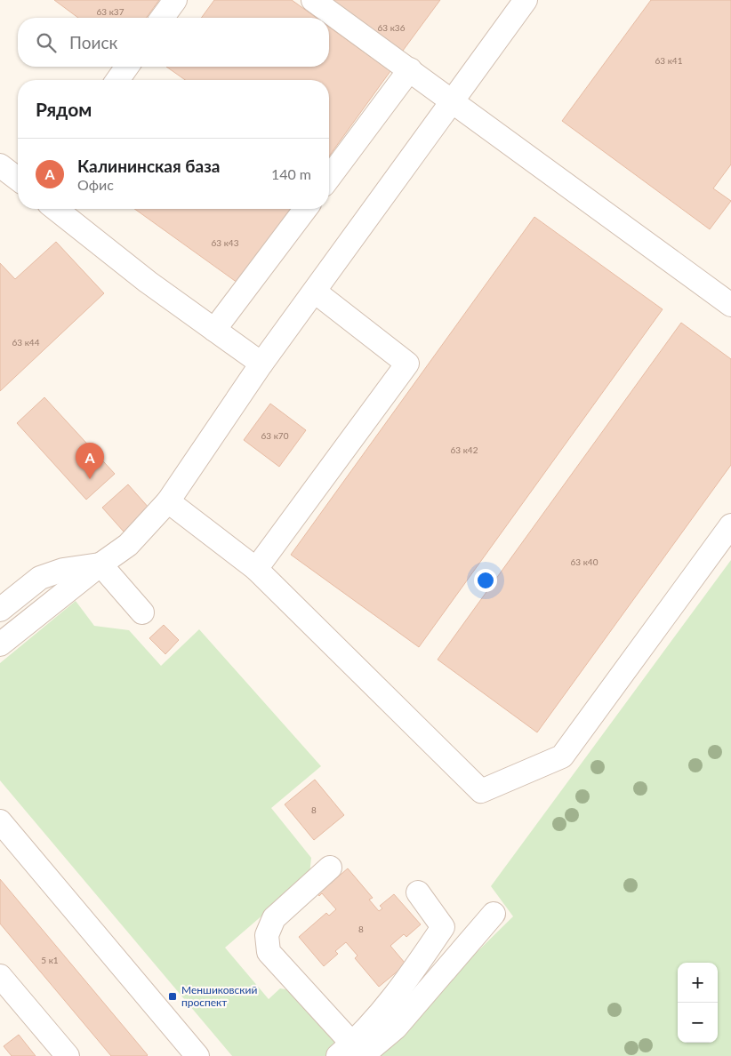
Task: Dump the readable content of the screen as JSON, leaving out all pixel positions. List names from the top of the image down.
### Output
{
  "places": {
    "transit": ["Меншиковский проспект"]
  },
  "house_numbers": [
    "63 к37",
    "63 к36",
    "63 к41",
    "63 к43",
    "63 к44",
    "63 к70",
    "63 к42",
    "63 к40",
    "8",
    "8",
    "5 к1"
  ],
  "page": {
    "search": "Поиск",
    "heading": "Рядом",
    "list": [
      {
        "mark": "A",
        "name": "Калининская база",
        "note": "Офис",
        "value": "140 m"
      }
    ],
    "pins": "A",
    "map_buttons": ["+", "−"]
  }
}
